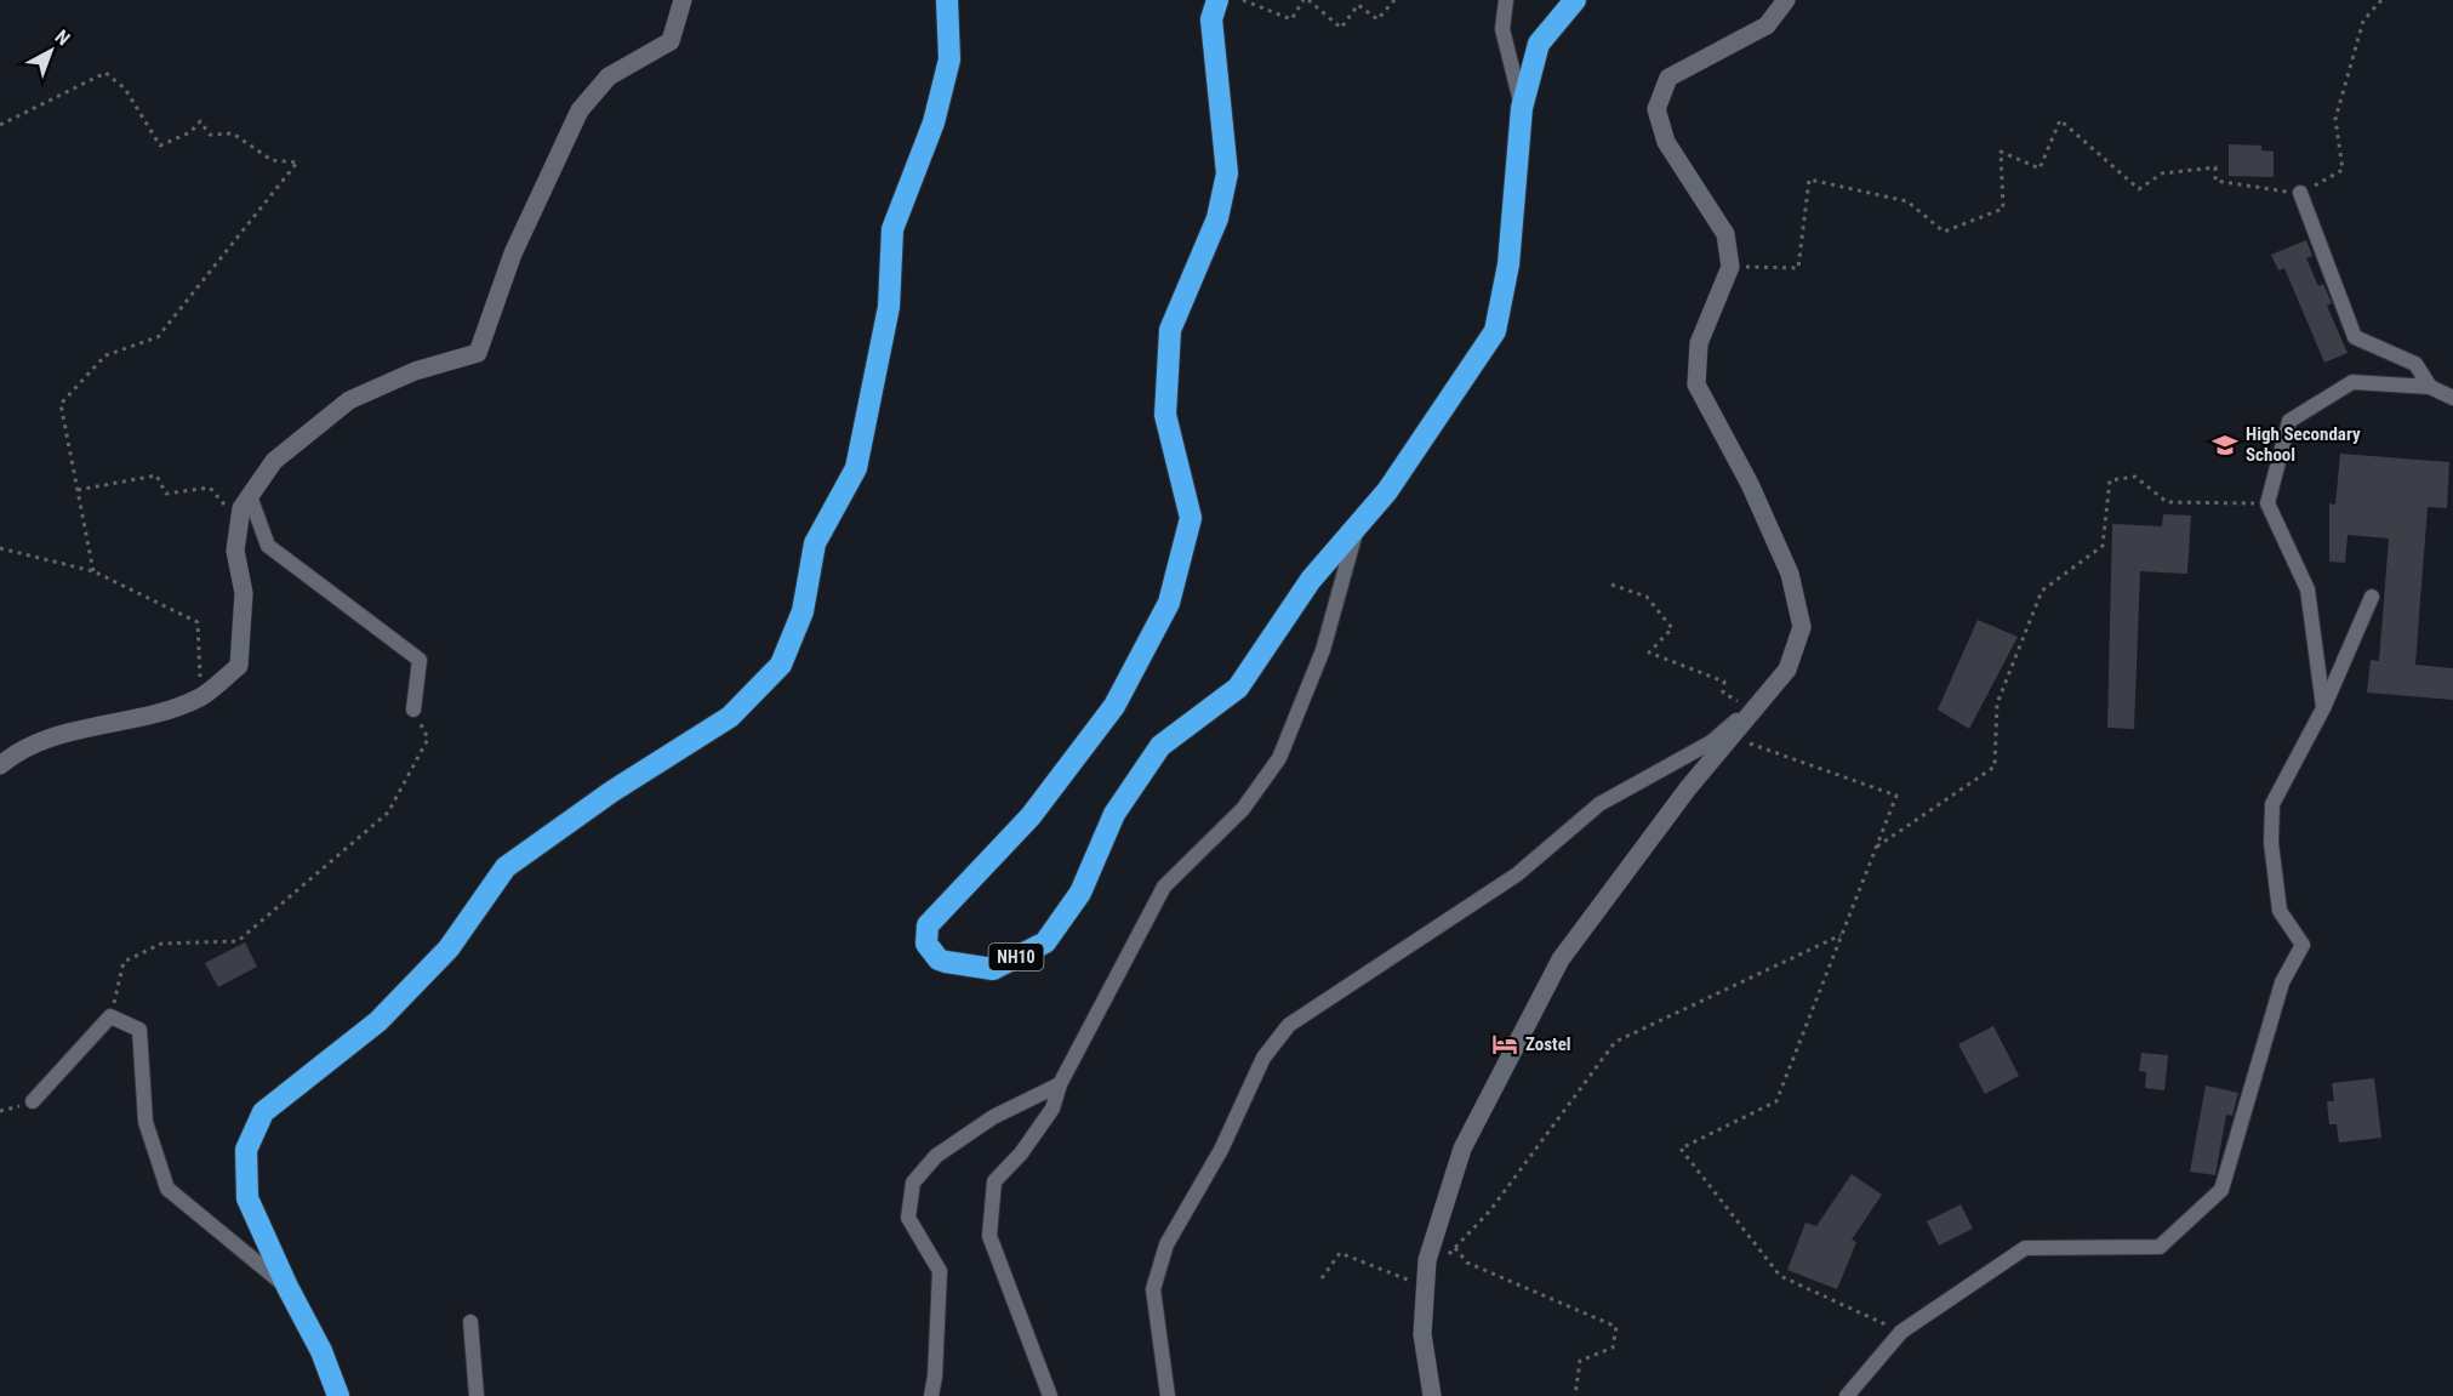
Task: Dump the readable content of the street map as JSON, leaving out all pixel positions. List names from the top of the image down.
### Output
{
  "streets": {
    "highway": ["NH10"]
  },
  "places": {
    "school or university": ["High Secondary School"],
    "hotel": ["Zostel"]
  },
  "north": "top right"
}
